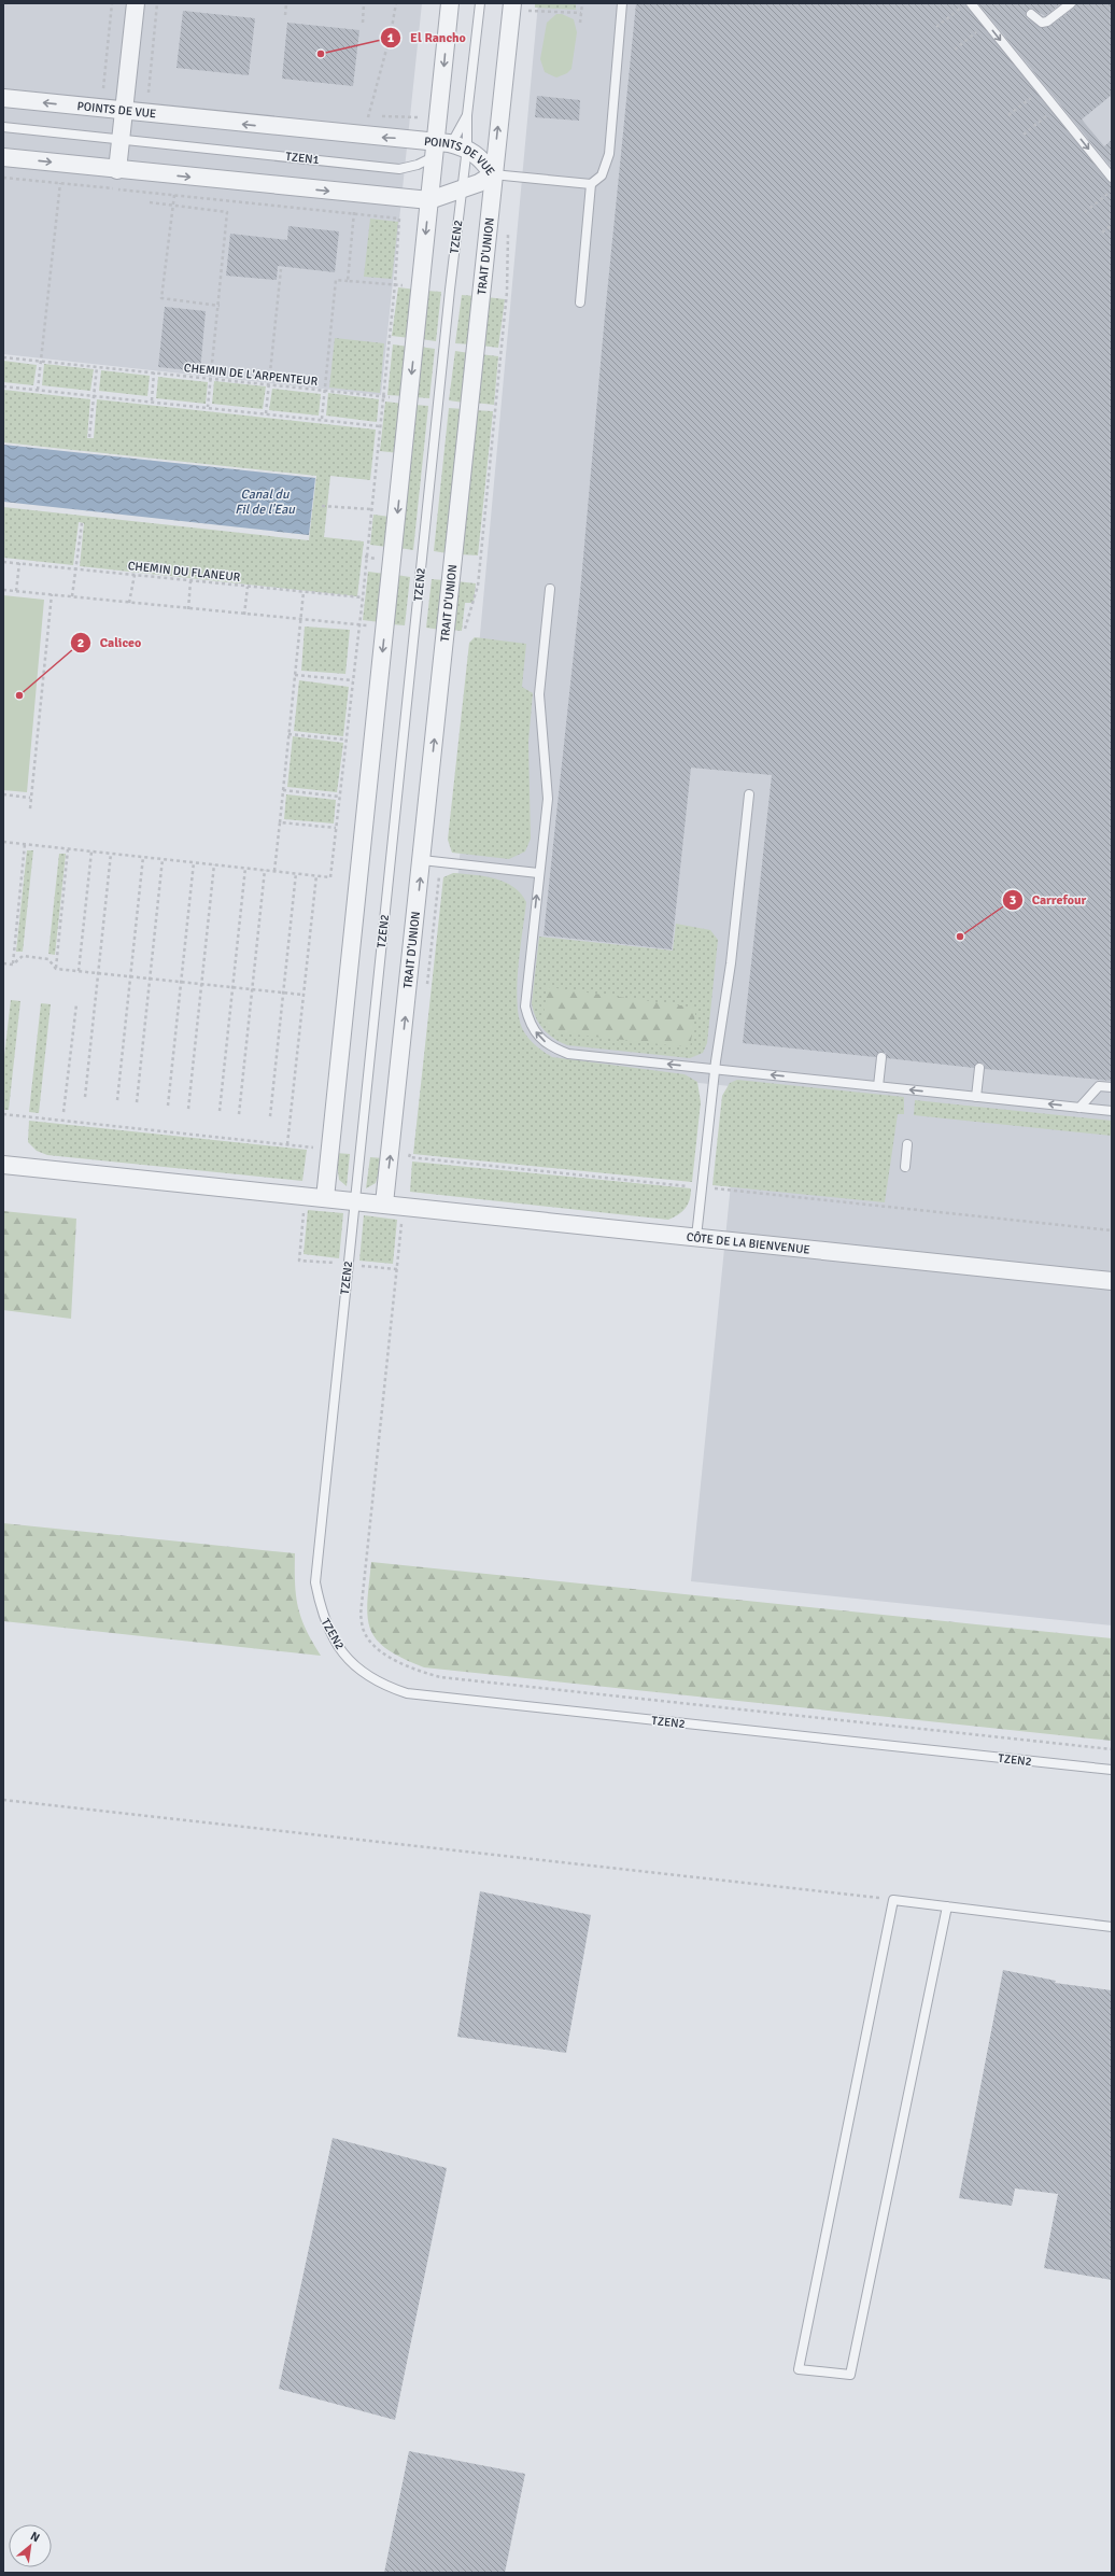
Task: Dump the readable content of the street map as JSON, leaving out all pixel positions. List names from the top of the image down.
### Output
{
  "streets": {
    "street": ["POINTS DE VUE", "TRAIT D'UNION", "CÔTE DE LA BIENVENUE"],
    "lane": ["TZEN1", "TZEN2"],
    "path": ["CHEMIN DE L'ARPENTEUR", "CHEMIN DU FLANEUR"]
  },
  "crossings": [
    ["POINTS DE VUE", "TZEN1"],
    ["POINTS DE VUE", "TZEN2"],
    ["POINTS DE VUE", "TRAIT D'UNION"],
    ["TZEN1", "TZEN2"],
    ["TZEN2", "CÔTE DE LA BIENVENUE"],
    ["TRAIT D'UNION", "CÔTE DE LA BIENVENUE"]
  ],
  "water": ["Canal du Fil de l'Eau"],
  "places": ["El Rancho", "Caliceo", "Carrefour"],
  "north": "top right"
}
